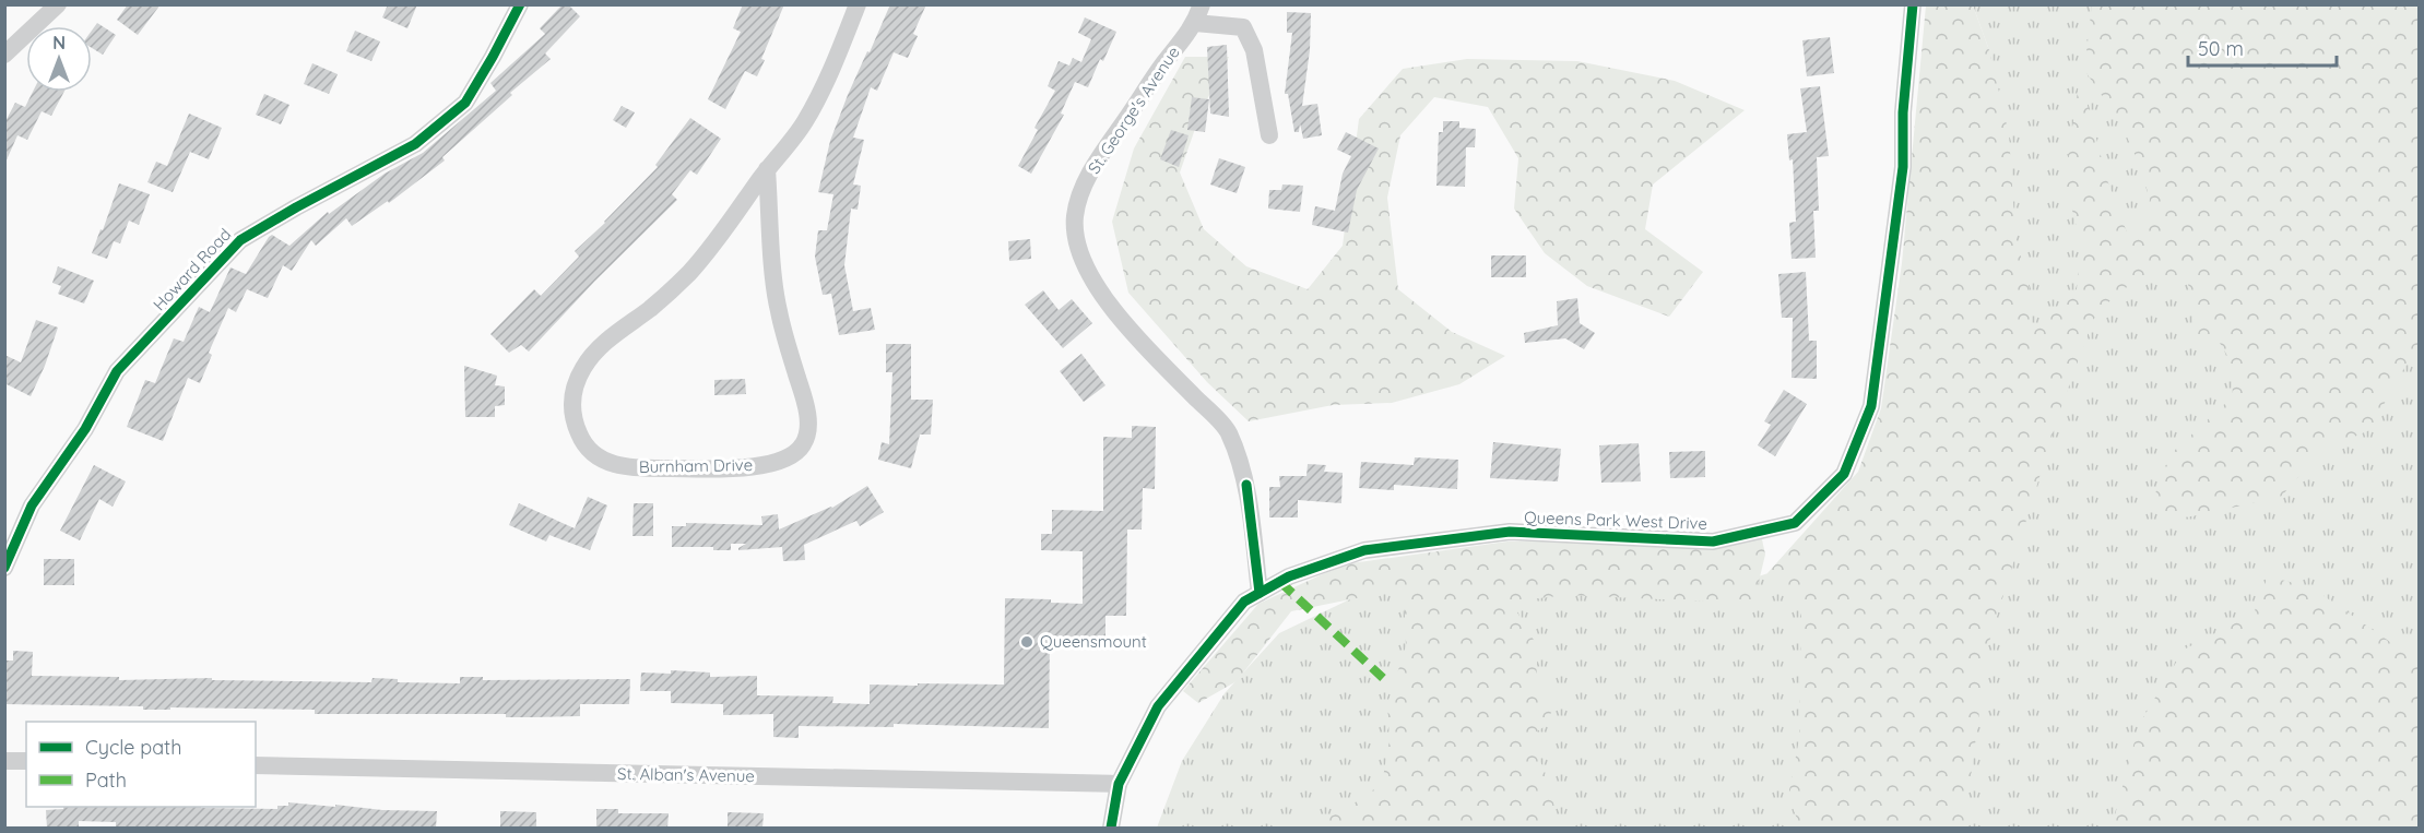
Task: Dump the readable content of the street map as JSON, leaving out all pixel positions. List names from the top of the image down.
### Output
{
  "streets": {
    "street": [
      "St. George's Avenue",
      "Howard Road",
      "Burnham Drive",
      "Queens Park West Drive",
      "St. Alban's Avenue"
    ]
  },
  "crossings": [
    ["St. George's Avenue", "Queens Park West Drive"],
    ["Queens Park West Drive", "St. Alban's Avenue"]
  ],
  "places": ["Queensmount"],
  "legend": ["Cycle path", "Path"],
  "scale_bar": "50 m",
  "north": "top"
}
